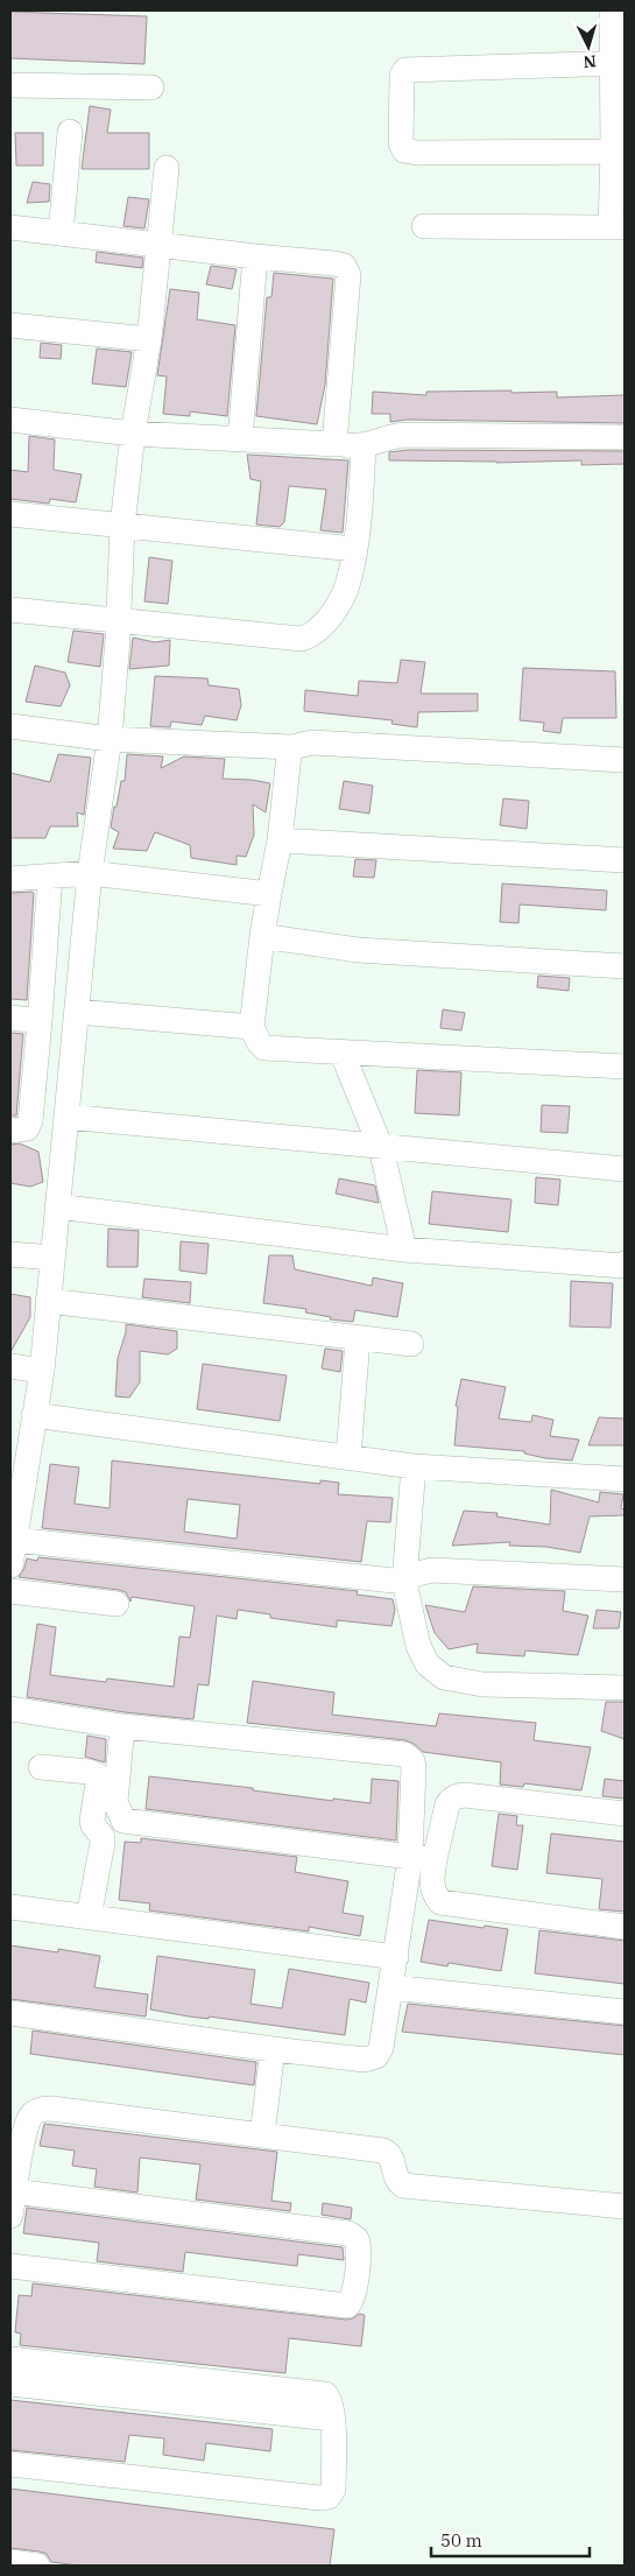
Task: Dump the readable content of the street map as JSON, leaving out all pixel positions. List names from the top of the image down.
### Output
{
  "scale_bar": "50 m",
  "north": "bottom"
}
